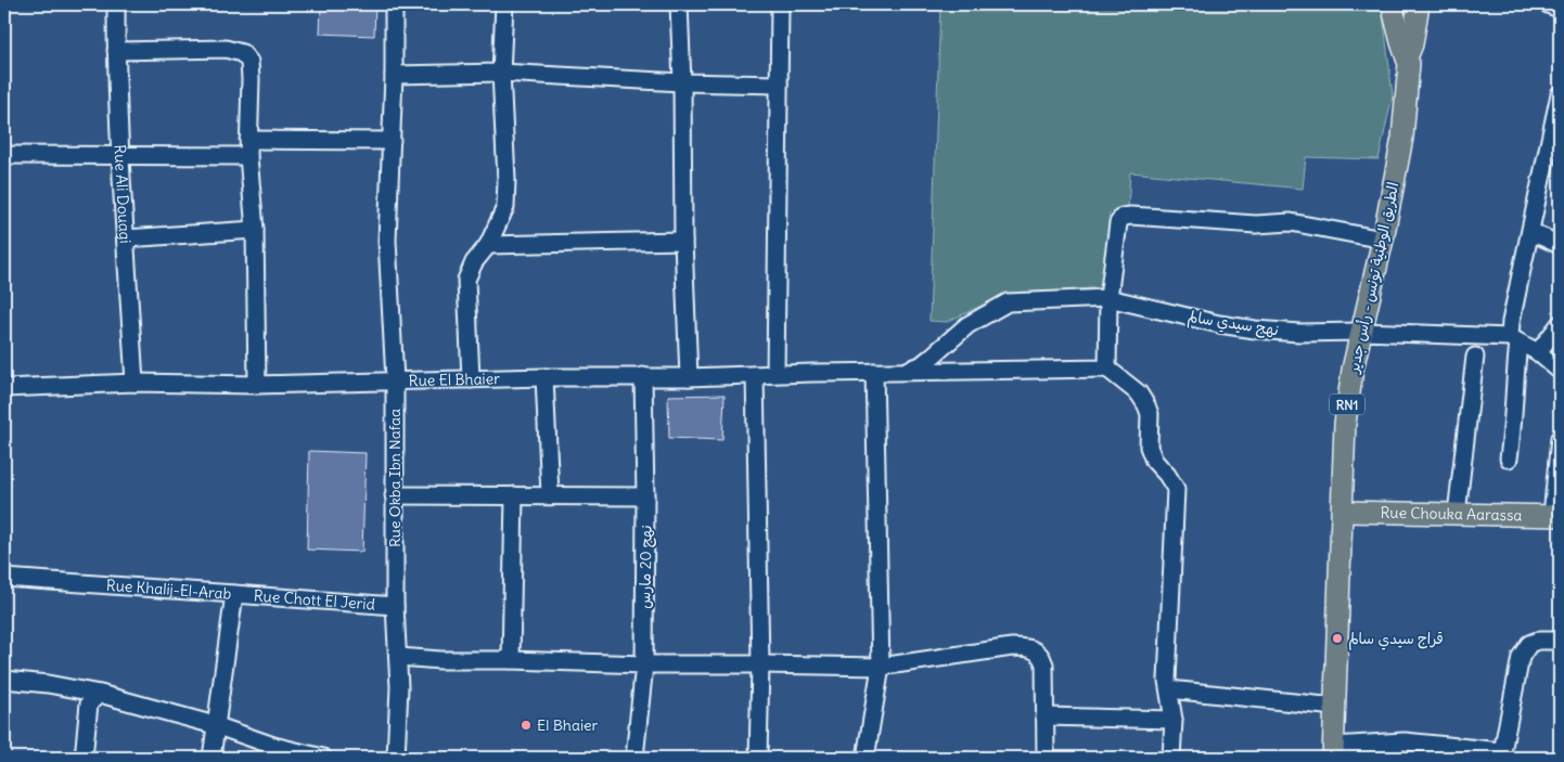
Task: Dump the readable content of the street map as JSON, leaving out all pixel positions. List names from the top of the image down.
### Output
{
  "streets": {
    "main road": ["الطريق الوطنية تونس - رأس جدير", "RN1", "Rue Chouka Aarassa"],
    "street": [
      "Rue Ali Douagi",
      "نهج سيدي سالم",
      "Rue El Bhaier",
      "Rue Okba Ibn Nafaa",
      "نهج 20 مارس",
      "Rue Khalij-El-Arab",
      "Rue Chott El Jerid"
    ]
  },
  "crossings": [
    ["Rue Ali Douagi", "Rue El Bhaier"],
    ["الطريق الوطنية تونس - رأس جدير", "نهج سيدي سالم"],
    ["الطريق الوطنية تونس - رأس جدير", "Rue Chouka Aarassa"],
    ["نهج سيدي سالم", "Rue El Bhaier"],
    ["Rue El Bhaier", "Rue Okba Ibn Nafaa"],
    ["Rue El Bhaier", "نهج 20 مارس"],
    ["Rue Okba Ibn Nafaa", "Rue Chott El Jerid"],
    ["Rue Khalij-El-Arab", "Rue Chott El Jerid"]
  ],
  "places": ["قراج سيدي سالم", "El Bhaier"]
}
